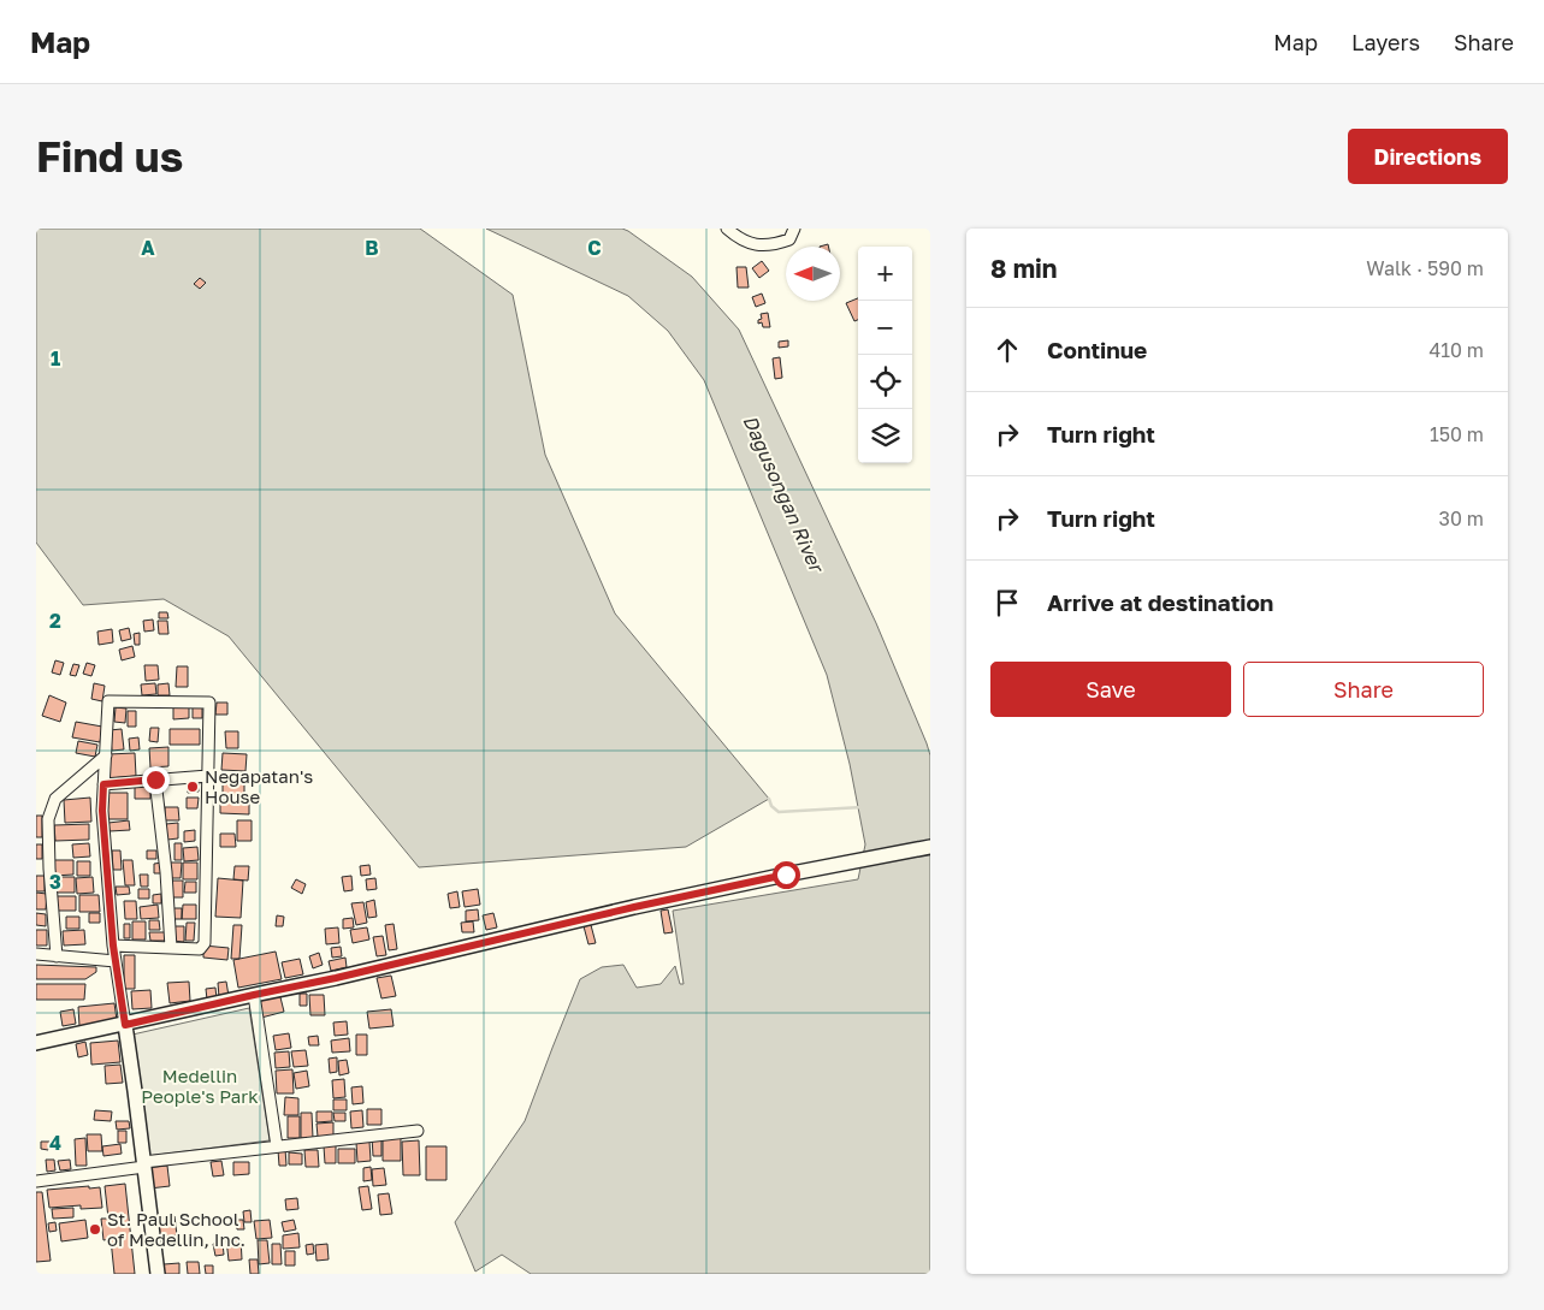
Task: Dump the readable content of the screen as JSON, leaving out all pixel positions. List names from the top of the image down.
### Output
{
  "water": ["Dagusongan River"],
  "parks": ["Medellin People's Park"],
  "places": ["Negapatan's House", "St. Paul School of Medellin, Inc."],
  "north": "left",
  "page": {
    "header": "Map",
    "nav": ["Map", "Layers", "Share"],
    "buttons": [
      "Directions",
      ["Save", "Share"]
    ],
    "title": "Find us",
    "heading": ["8 min", "Walk · 590 m"],
    "map_buttons": ["+", "−"],
    "list": [
      ["Continue", "410 m"],
      ["Turn right", "150 m"],
      ["Turn right", "30 m"],
      "Arrive at destination"
    ]
  },
  "grid": {
    "columns": ["A", "B", "C"],
    "rows": [
      "1",
      "2",
      "3",
      "4"
    ]
  }
}
